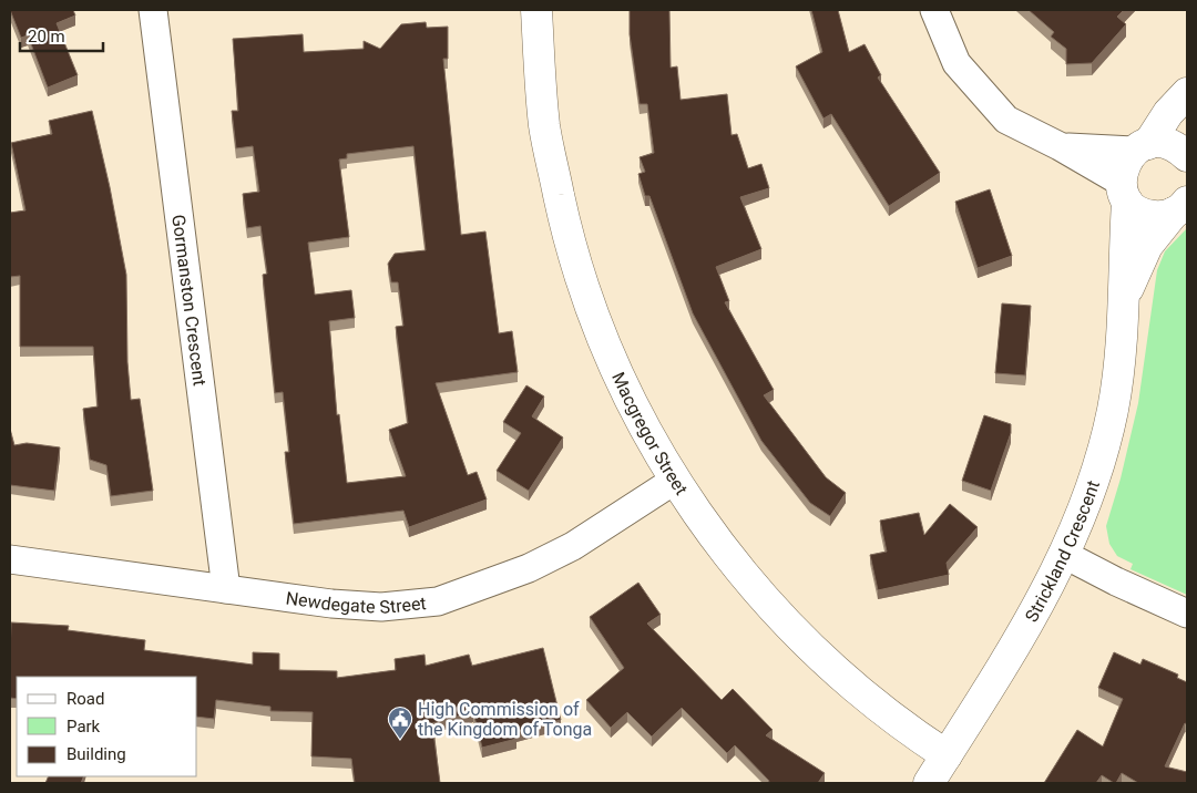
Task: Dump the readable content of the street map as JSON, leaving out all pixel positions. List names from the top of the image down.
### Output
{
  "streets": {
    "street": [
      "Gormanston Crescent",
      "Macgregor Street",
      "Strickland Crescent",
      "Newdegate Street"
    ]
  },
  "crossings": [
    ["Gormanston Crescent", "Newdegate Street"],
    ["Macgregor Street", "Strickland Crescent"],
    ["Macgregor Street", "Newdegate Street"]
  ],
  "places": {
    "public building": ["High Commission of the Kingdom of Tonga"]
  },
  "legend": ["Road", "Park", "Building"],
  "scale_bar": "20 m"
}
